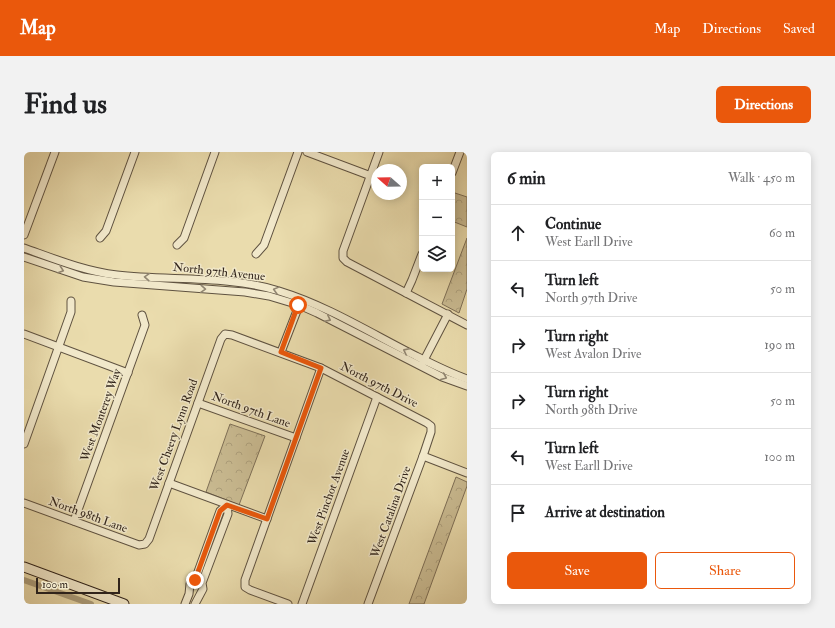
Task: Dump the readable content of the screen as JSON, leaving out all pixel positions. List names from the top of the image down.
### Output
{
  "streets": {
    "street": [
      "North 97th Avenue",
      "North 97th Drive",
      "North 97th Lane",
      "West Monterey Way",
      "West Cheery Lynn Road",
      "West Pinchot Avenue",
      "West Catalina Drive",
      "North 98th Lane"
    ]
  },
  "crossings": [
    ["North 97th Drive", "West Cheery Lynn Road"],
    ["North 97th Drive", "West Pinchot Avenue"],
    ["North 97th Drive", "West Catalina Drive"],
    ["North 97th Lane", "West Cheery Lynn Road"],
    ["West Monterey Way", "North 98th Lane"],
    ["West Cheery Lynn Road", "North 98th Lane"]
  ],
  "scale_bar": "100 m",
  "north": "left",
  "page": {
    "header": "Map",
    "nav": ["Map", "Directions", "Saved"],
    "buttons": [
      "Directions",
      ["Save", "Share"]
    ],
    "title": "Find us",
    "heading": ["6 min", "Walk · 450 m"],
    "map_buttons": ["+", "−"],
    "list": [
      ["Continue", "West Earll Drive", "60 m"],
      ["Turn left", "North 97th Drive", "50 m"],
      ["Turn right", "West Avalon Drive", "190 m"],
      ["Turn right", "North 98th Drive", "50 m"],
      ["Turn left", "West Earll Drive", "100 m"],
      "Arrive at destination"
    ],
    "scale": "100 m"
  }
}
